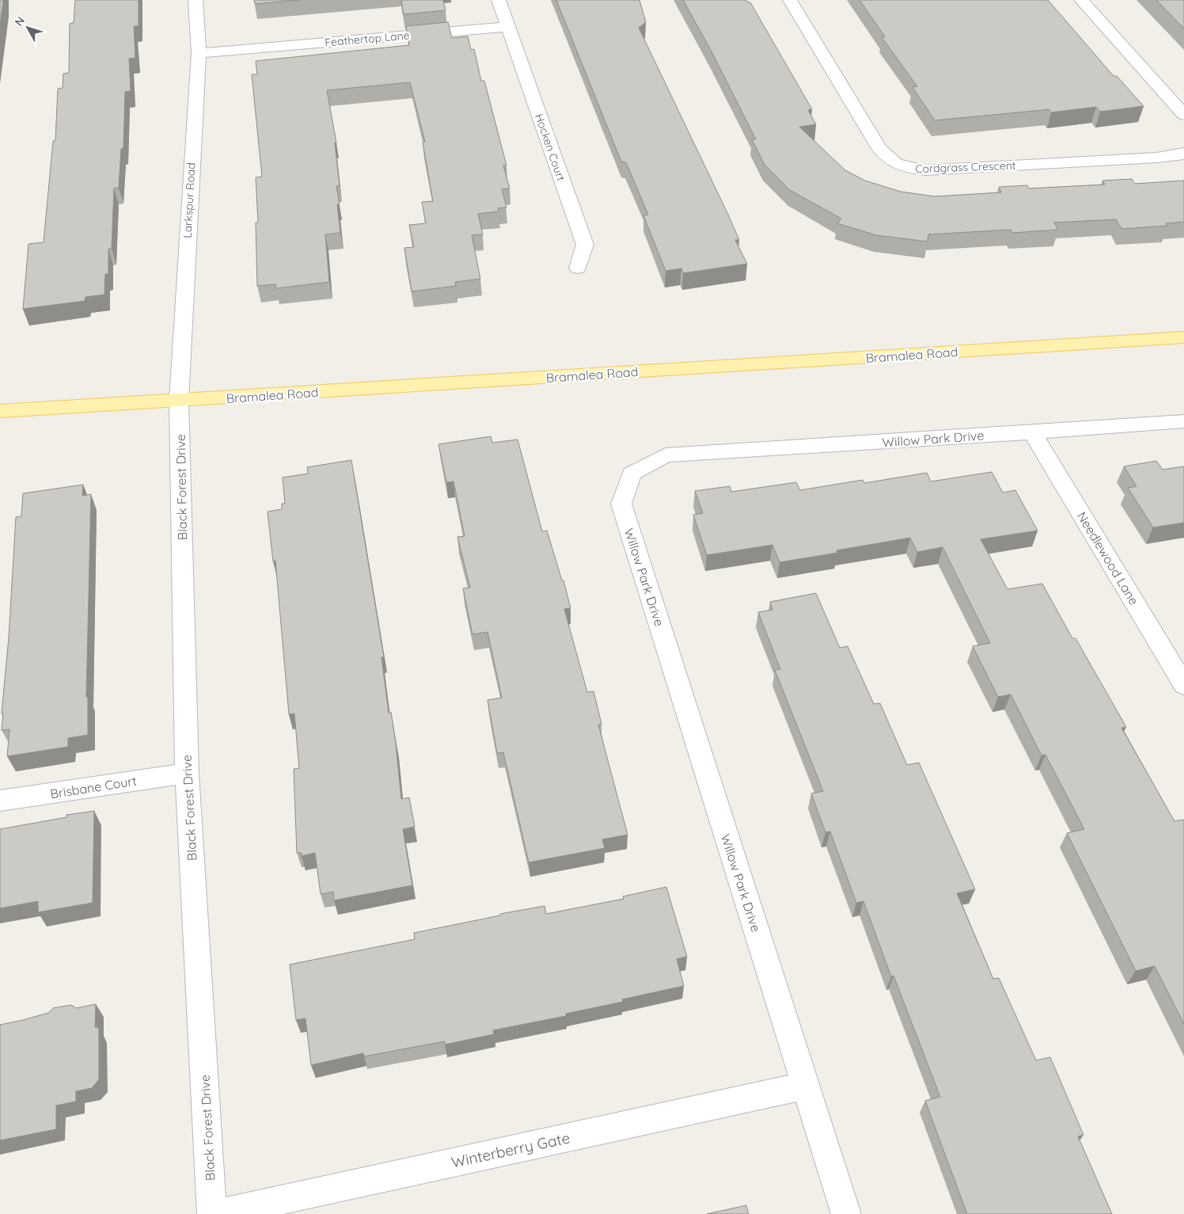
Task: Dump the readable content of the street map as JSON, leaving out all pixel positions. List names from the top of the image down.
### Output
{
  "streets": {
    "main road": ["Bramalea Road"],
    "street": [
      "Feathertop Lane",
      "Hocken Court",
      "Cordgrass Crescent",
      "Larkspur Road",
      "Willow Park Drive",
      "Black Forest Drive",
      "Needlewood Lane",
      "Brisbane Court",
      "Winterberry Gate"
    ]
  },
  "crossings": [
    ["Feathertop Lane", "Hocken Court"],
    ["Feathertop Lane", "Larkspur Road"],
    ["Larkspur Road", "Bramalea Road"],
    ["Larkspur Road", "Black Forest Drive"],
    ["Bramalea Road", "Black Forest Drive"],
    ["Willow Park Drive", "Needlewood Lane"],
    ["Willow Park Drive", "Winterberry Gate"],
    ["Black Forest Drive", "Brisbane Court"]
  ],
  "north": "top left"
}
